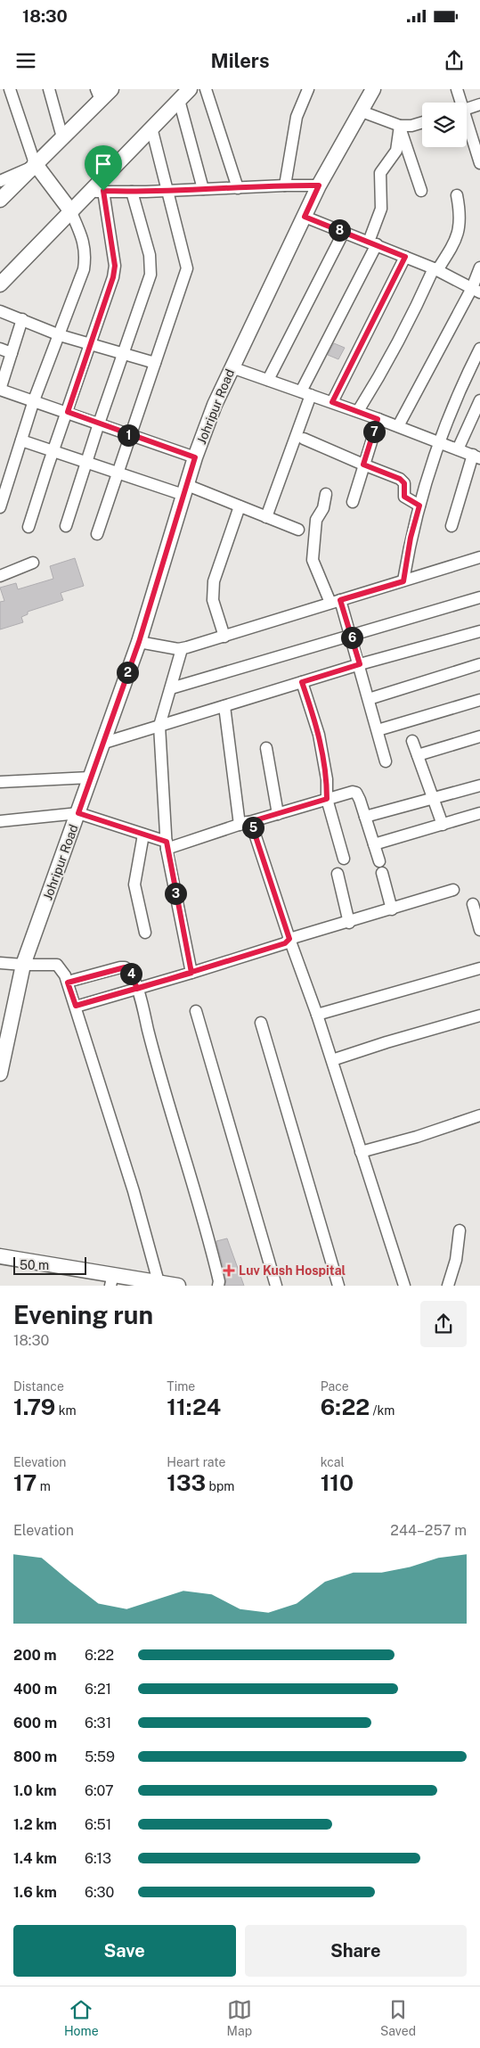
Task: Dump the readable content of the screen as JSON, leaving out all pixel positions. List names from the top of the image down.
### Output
{
  "streets": {
    "street": ["Johripur Road"]
  },
  "places": {
    "health": ["Luv Kush Hospital"]
  },
  "scale_bar": "50 m",
  "page": {
    "status": "18:30",
    "header": "Milers",
    "pins": [
      "8",
      "7",
      "1",
      "6",
      "2",
      "5",
      "3",
      "4"
    ],
    "scale": "50 m",
    "heading": ["Evening run", "18:30"],
    "stats": [
      ["Distance", "1.79 km"],
      ["Time", "11:24"],
      ["Pace", "6:22 /km"],
      ["Elevation", "17 m"],
      ["Heart rate", "133 bpm"],
      ["kcal", "110"]
    ],
    "chart": ["Elevation", "244–257 m"],
    "list": [
      {
        "name": "200 m",
        "note": "6:22"
      },
      {
        "name": "400 m",
        "note": "6:21"
      },
      {
        "name": "600 m",
        "note": "6:31"
      },
      {
        "name": "800 m",
        "note": "5:59"
      },
      {
        "name": "1.0 km",
        "note": "6:07"
      },
      {
        "name": "1.2 km",
        "note": "6:51"
      },
      {
        "name": "1.4 km",
        "note": "6:13"
      },
      {
        "name": "1.6 km",
        "note": "6:30"
      }
    ],
    "buttons": ["Save", "Share"],
    "tabs": ["Home", "Map", "Saved"]
  }
}
